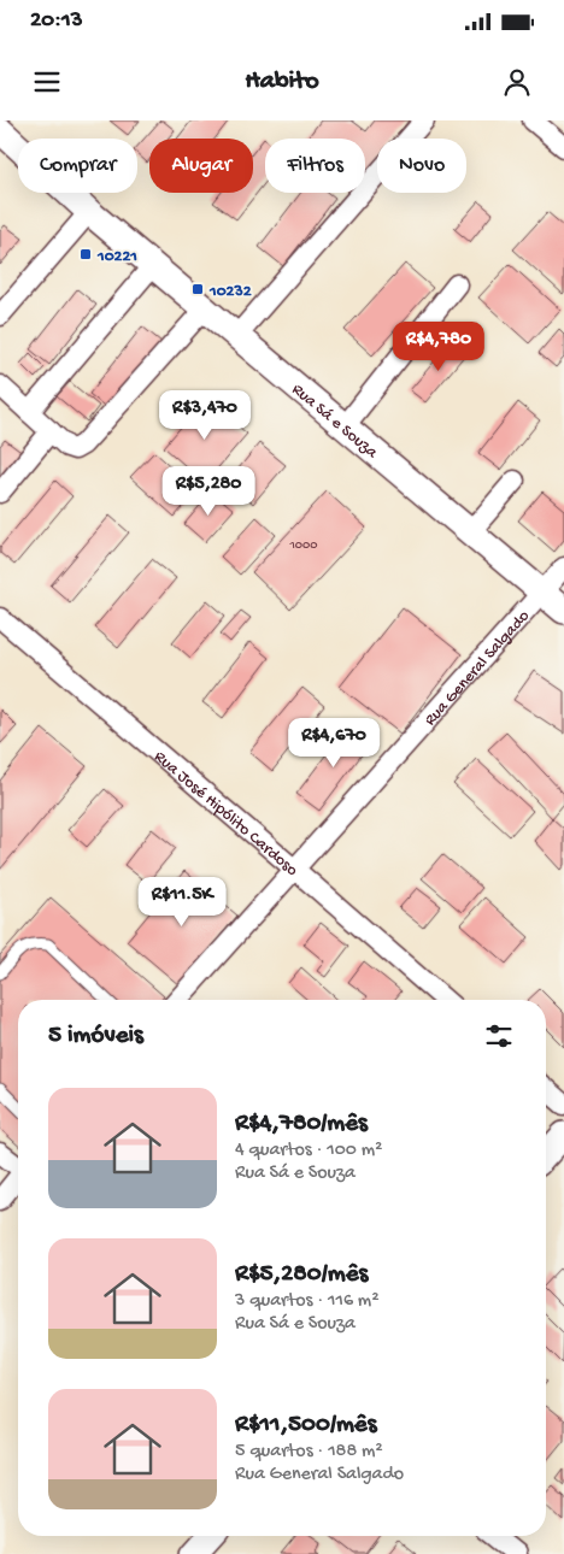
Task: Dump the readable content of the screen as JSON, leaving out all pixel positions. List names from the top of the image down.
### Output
{
  "streets": {
    "street": ["Rua Sá e Souza", "Rua General Salgado", "Rua José Hipólito Cardoso"]
  },
  "crossings": [
    ["Rua Sá e Souza", "Rua General Salgado"],
    ["Rua General Salgado", "Rua José Hipólito Cardoso"]
  ],
  "places": {
    "transit": ["10221", "10232"]
  },
  "house_numbers": ["1000"],
  "page": {
    "status": "20:13",
    "header": "Habito",
    "chip": [
      "Comprar",
      "Alugar",
      "Filtros",
      "Novo"
    ],
    "price": [
      "R$4,780",
      "R$3,470",
      "R$5,280",
      "R$4,670",
      "R$11.5K"
    ],
    "heading": "5 imóveis",
    "list": [
      {
        "name": "R$4,780/mês",
        "note": "4 quartos · 100 m² · Rua Sá e Souza"
      },
      {
        "name": "R$5,280/mês",
        "note": "3 quartos · 116 m² · Rua Sá e Souza"
      },
      {
        "name": "R$11,500/mês",
        "note": "5 quartos · 188 m² · Rua General Salgado"
      }
    ]
  }
}
